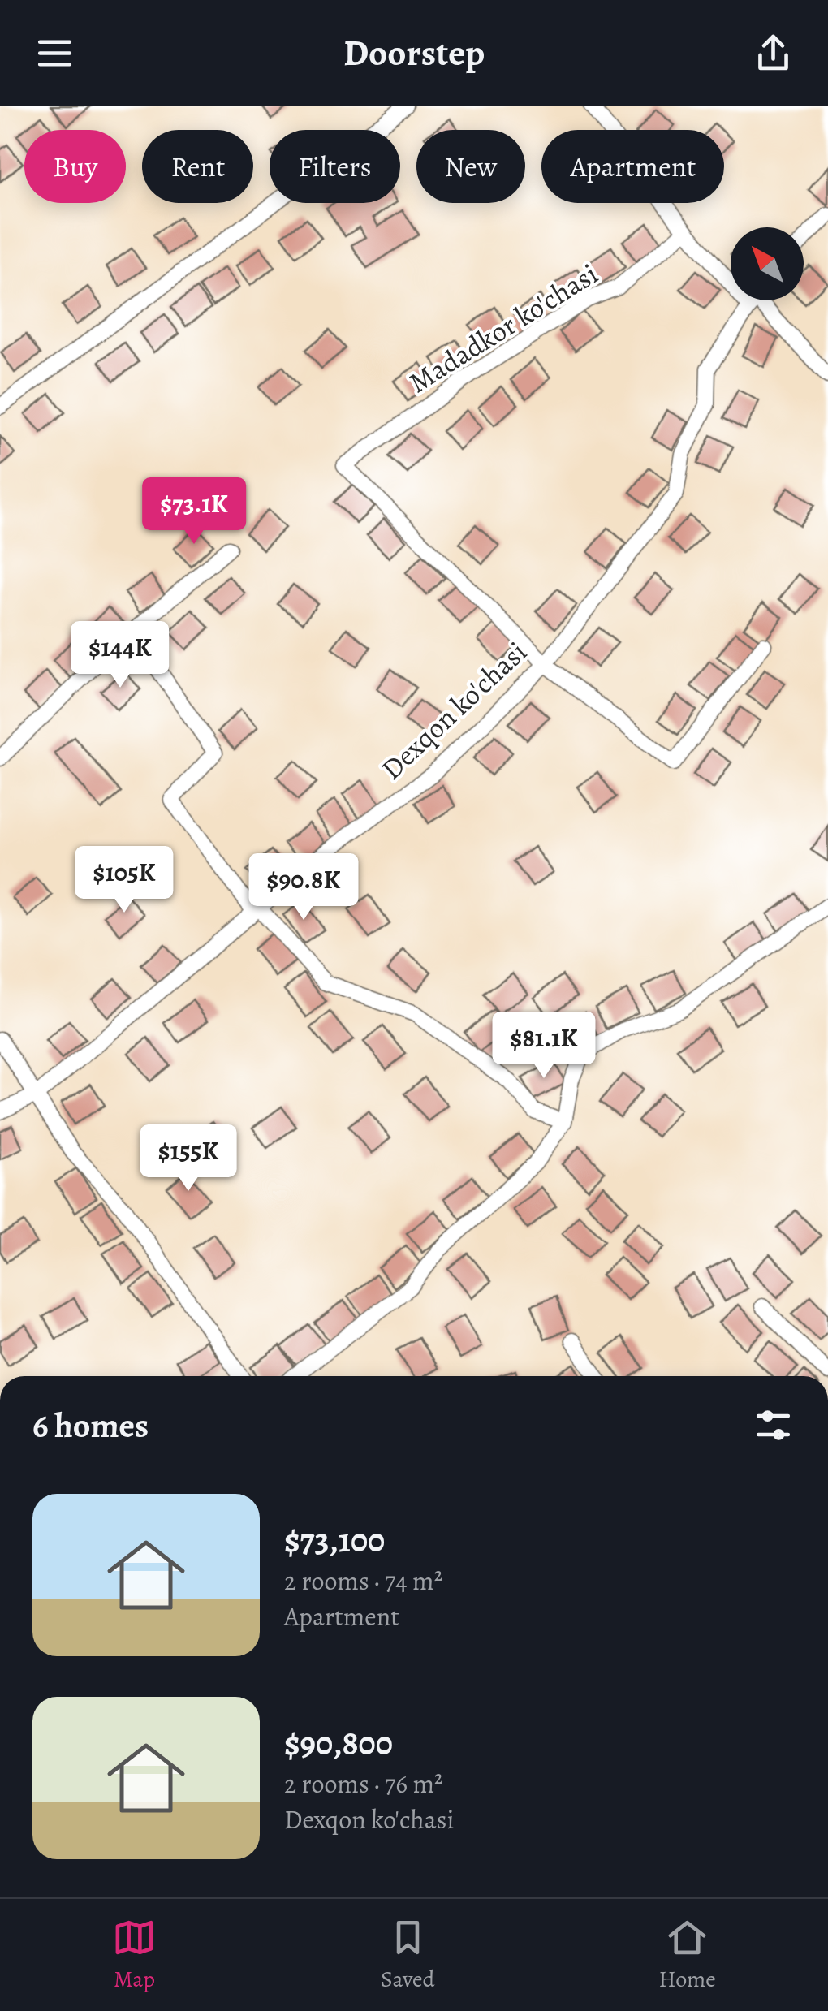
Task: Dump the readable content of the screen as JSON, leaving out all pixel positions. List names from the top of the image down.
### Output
{
  "streets": {
    "street": ["Madadkor ko'chasi", "Dexqon ko'chasi"]
  },
  "crossings": [
    ["Madadkor ko'chasi", "Dexqon ko'chasi"]
  ],
  "north": "top left",
  "page": {
    "header": "Doorstep",
    "chip": [
      "Buy",
      "Rent",
      "Filters",
      "New",
      "Apartment"
    ],
    "price": [
      "$73.1K",
      "$144K",
      "$105K",
      "$90.8K",
      "$81.1K",
      "$155K"
    ],
    "heading": "6 homes",
    "list": [
      {
        "name": "$73,100",
        "note": "2 rooms · 74 m² · Apartment"
      },
      {
        "name": "$90,800",
        "note": "2 rooms · 76 m² · Dexqon ko'chasi"
      }
    ],
    "tabs": ["Map", "Saved", "Home"]
  }
}
